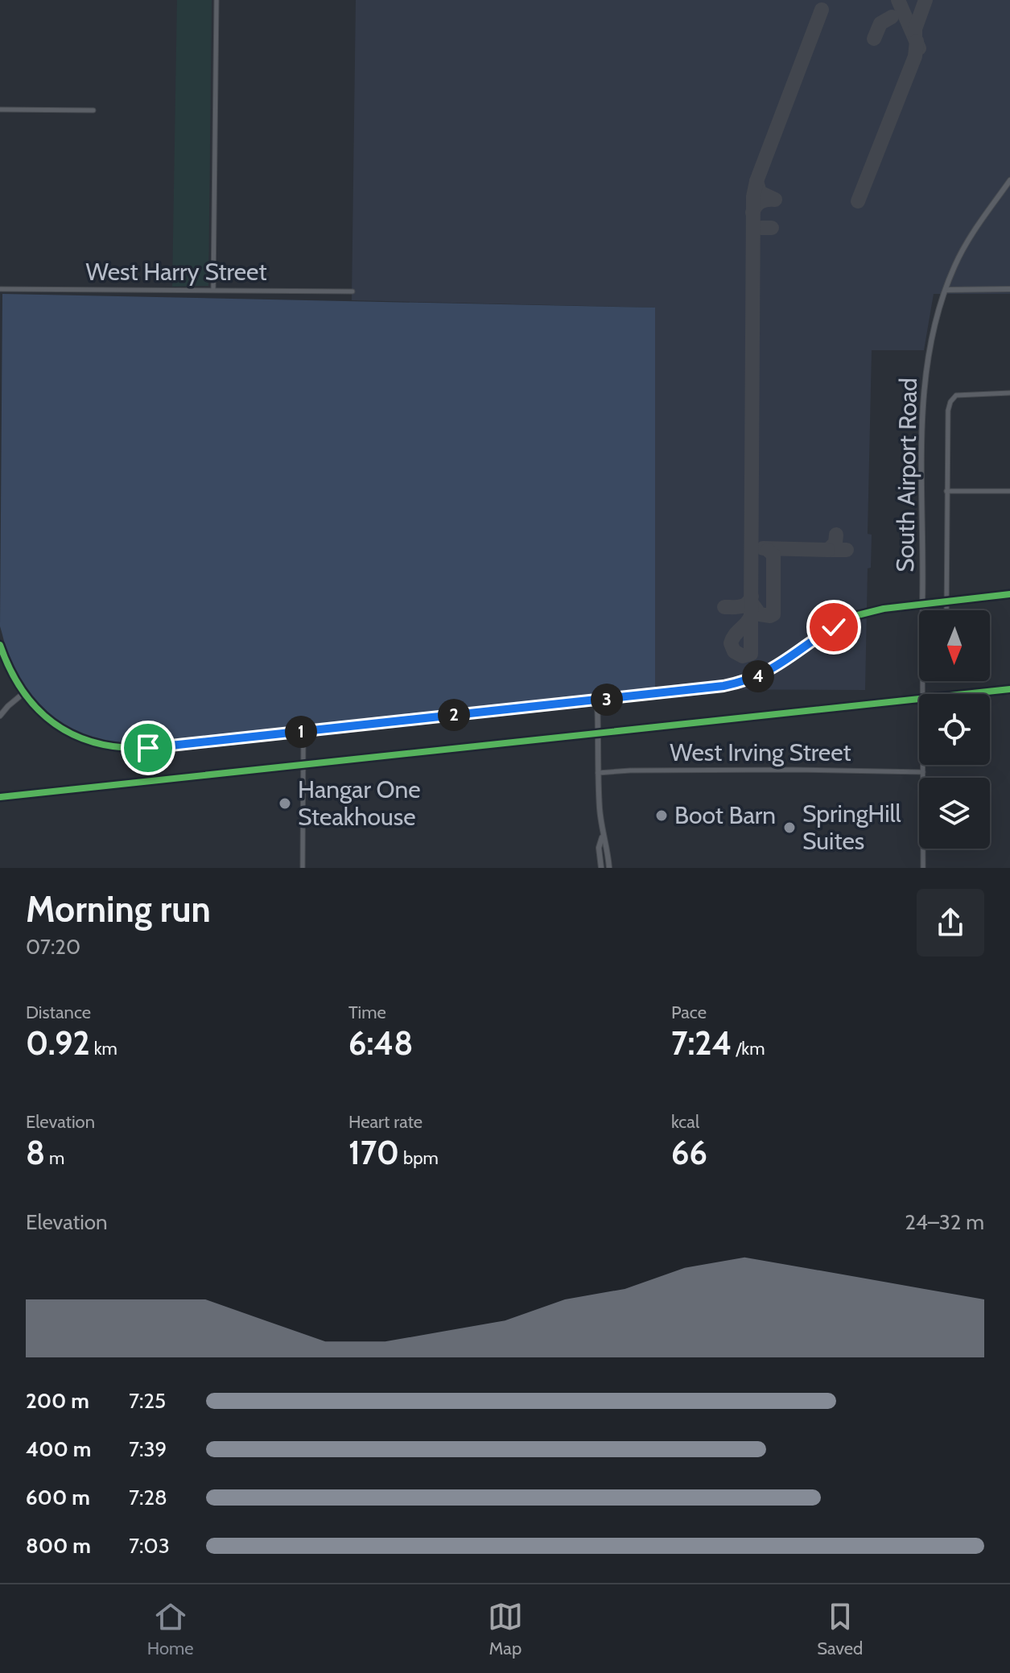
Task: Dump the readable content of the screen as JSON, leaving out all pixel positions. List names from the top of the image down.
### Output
{
  "streets": {
    "street": ["West Harry Street", "South Airport Road", "West Irving Street"]
  },
  "crossings": [
    ["South Airport Road", "West Irving Street"]
  ],
  "places": ["Hangar One Steakhouse", "Boot Barn", "SpringHill Suites"],
  "north": "bottom",
  "page": {
    "pins": [
      "4",
      "3",
      "2",
      "1"
    ],
    "heading": ["Morning run", "07:20"],
    "stats": [
      ["Distance", "0.92 km"],
      ["Time", "6:48"],
      ["Pace", "7:24 /km"],
      ["Elevation", "8 m"],
      ["Heart rate", "170 bpm"],
      ["kcal", "66"]
    ],
    "chart": ["Elevation", "24–32 m"],
    "list": [
      {
        "name": "200 m",
        "note": "7:25"
      },
      {
        "name": "400 m",
        "note": "7:39"
      },
      {
        "name": "600 m",
        "note": "7:28"
      },
      {
        "name": "800 m",
        "note": "7:03"
      }
    ],
    "tabs": ["Home", "Map", "Saved"]
  }
}
